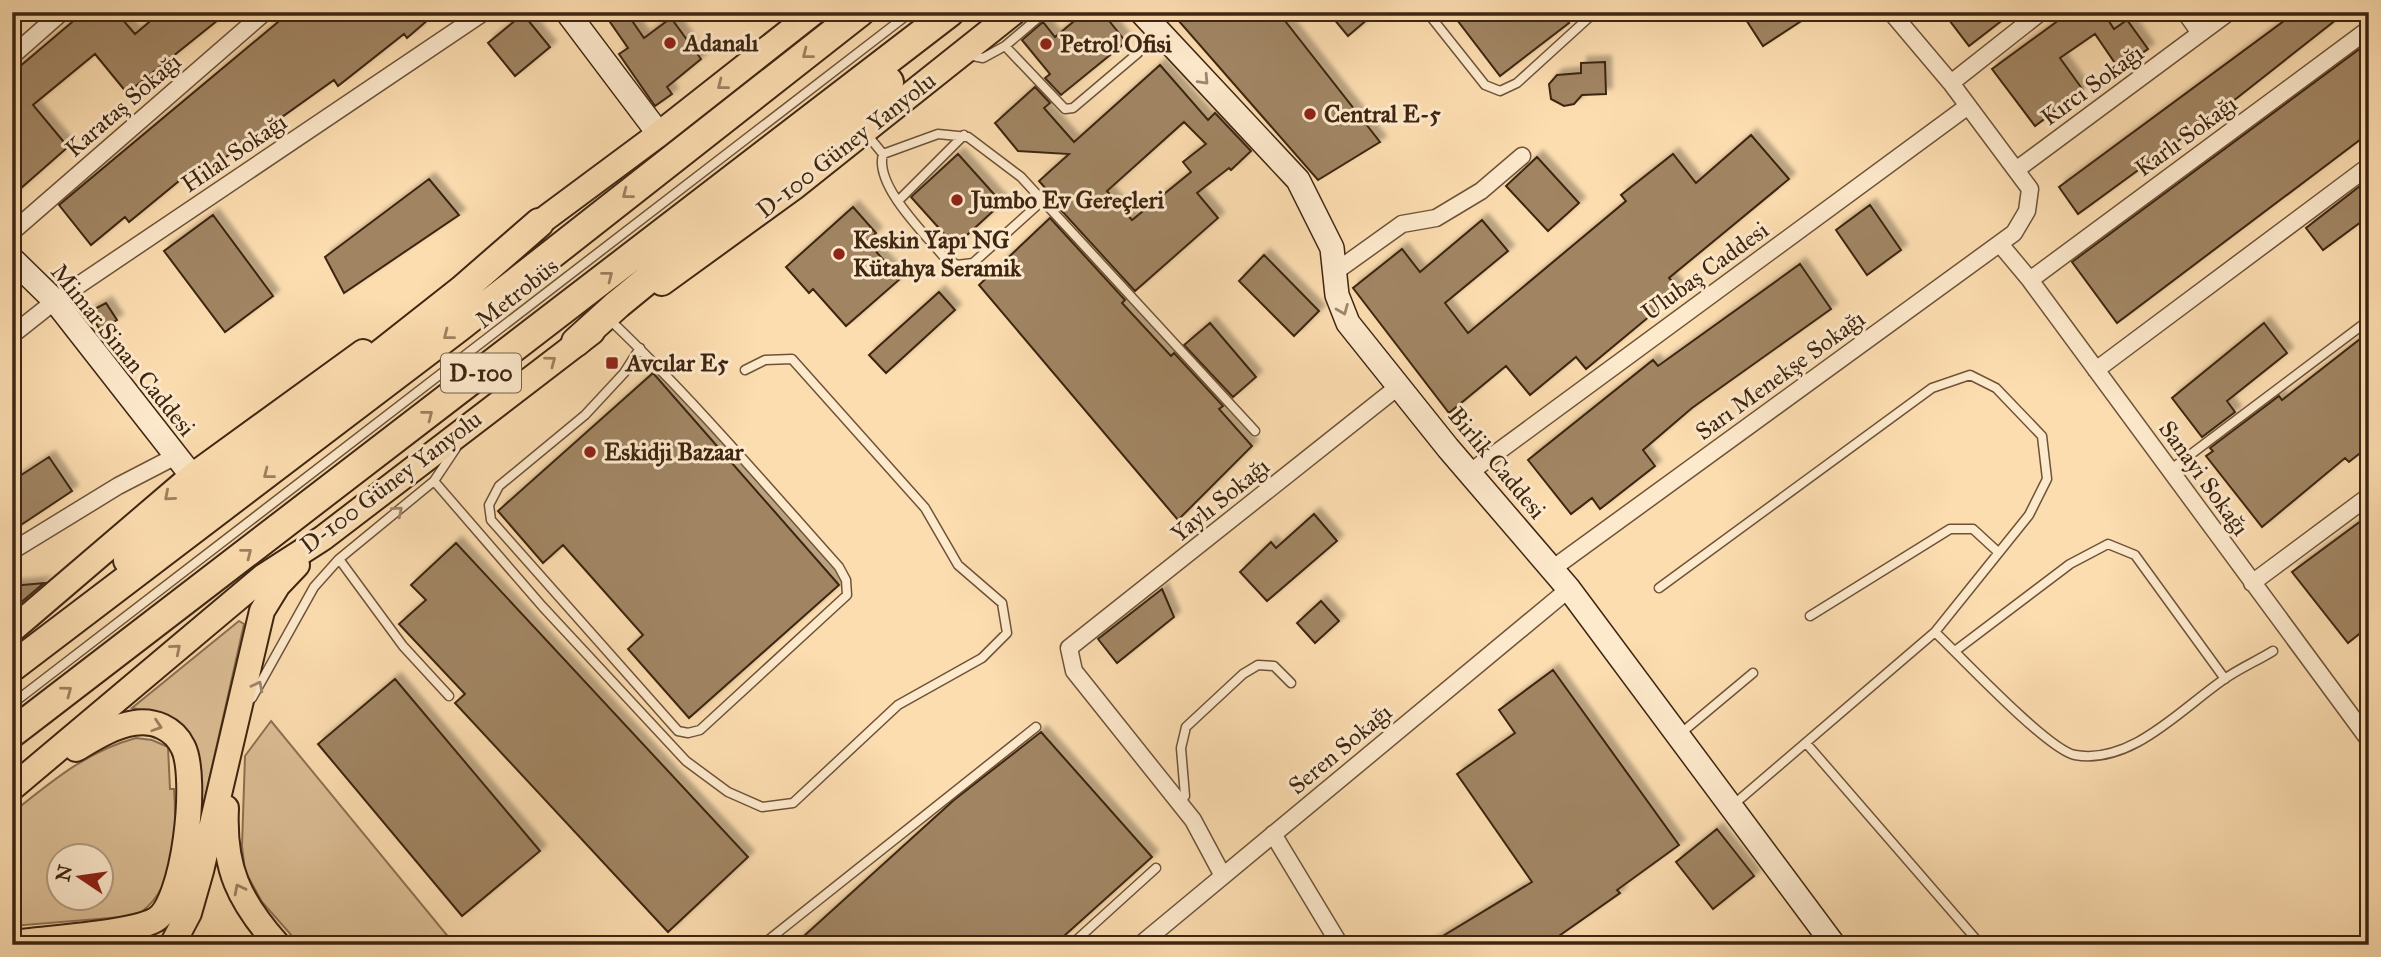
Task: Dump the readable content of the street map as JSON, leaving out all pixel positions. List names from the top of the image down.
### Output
{
  "streets": {
    "highway": ["D-100"],
    "main road": ["D-100 Güney Yanyolu"],
    "street": [
      "Kırcı Sokağı",
      "Karataş Sokağı",
      "Karlı Sokağı",
      "Hilal Sokağı",
      "Ulubaş Caddesi",
      "Mimar Sinan Caddesi",
      "Sarı Menekşe Sokağı",
      "Birlik Caddesi",
      "Sanayi Sokağı",
      "Yaylı Sokağı",
      "Seren Sokağı"
    ],
    "lane": ["Metrobüs"]
  },
  "crossings": [
    ["Kırcı Sokağı", "Sarı Menekşe Sokağı"],
    ["Karlı Sokağı", "Sanayi Sokağı"],
    ["Hilal Sokağı", "Mimar Sinan Caddesi"],
    ["Ulubaş Caddesi", "Birlik Caddesi"],
    ["Sarı Menekşe Sokağı", "Birlik Caddesi"],
    ["Sarı Menekşe Sokağı", "Sanayi Sokağı"],
    ["Birlik Caddesi", "Yaylı Sokağı"],
    ["Birlik Caddesi", "Seren Sokağı"]
  ],
  "one_way": ["Birlik Caddesi"],
  "places": {
    "other": [
      "Adanalı",
      "Petrol Ofisi",
      "Central E-5",
      "Jumbo Ev Gereçleri",
      "Keskin Yapı NG Kütahya Seramik",
      "Eskidji Bazaar"
    ],
    "transit": ["Avcılar E5"]
  },
  "north": "left"
}
